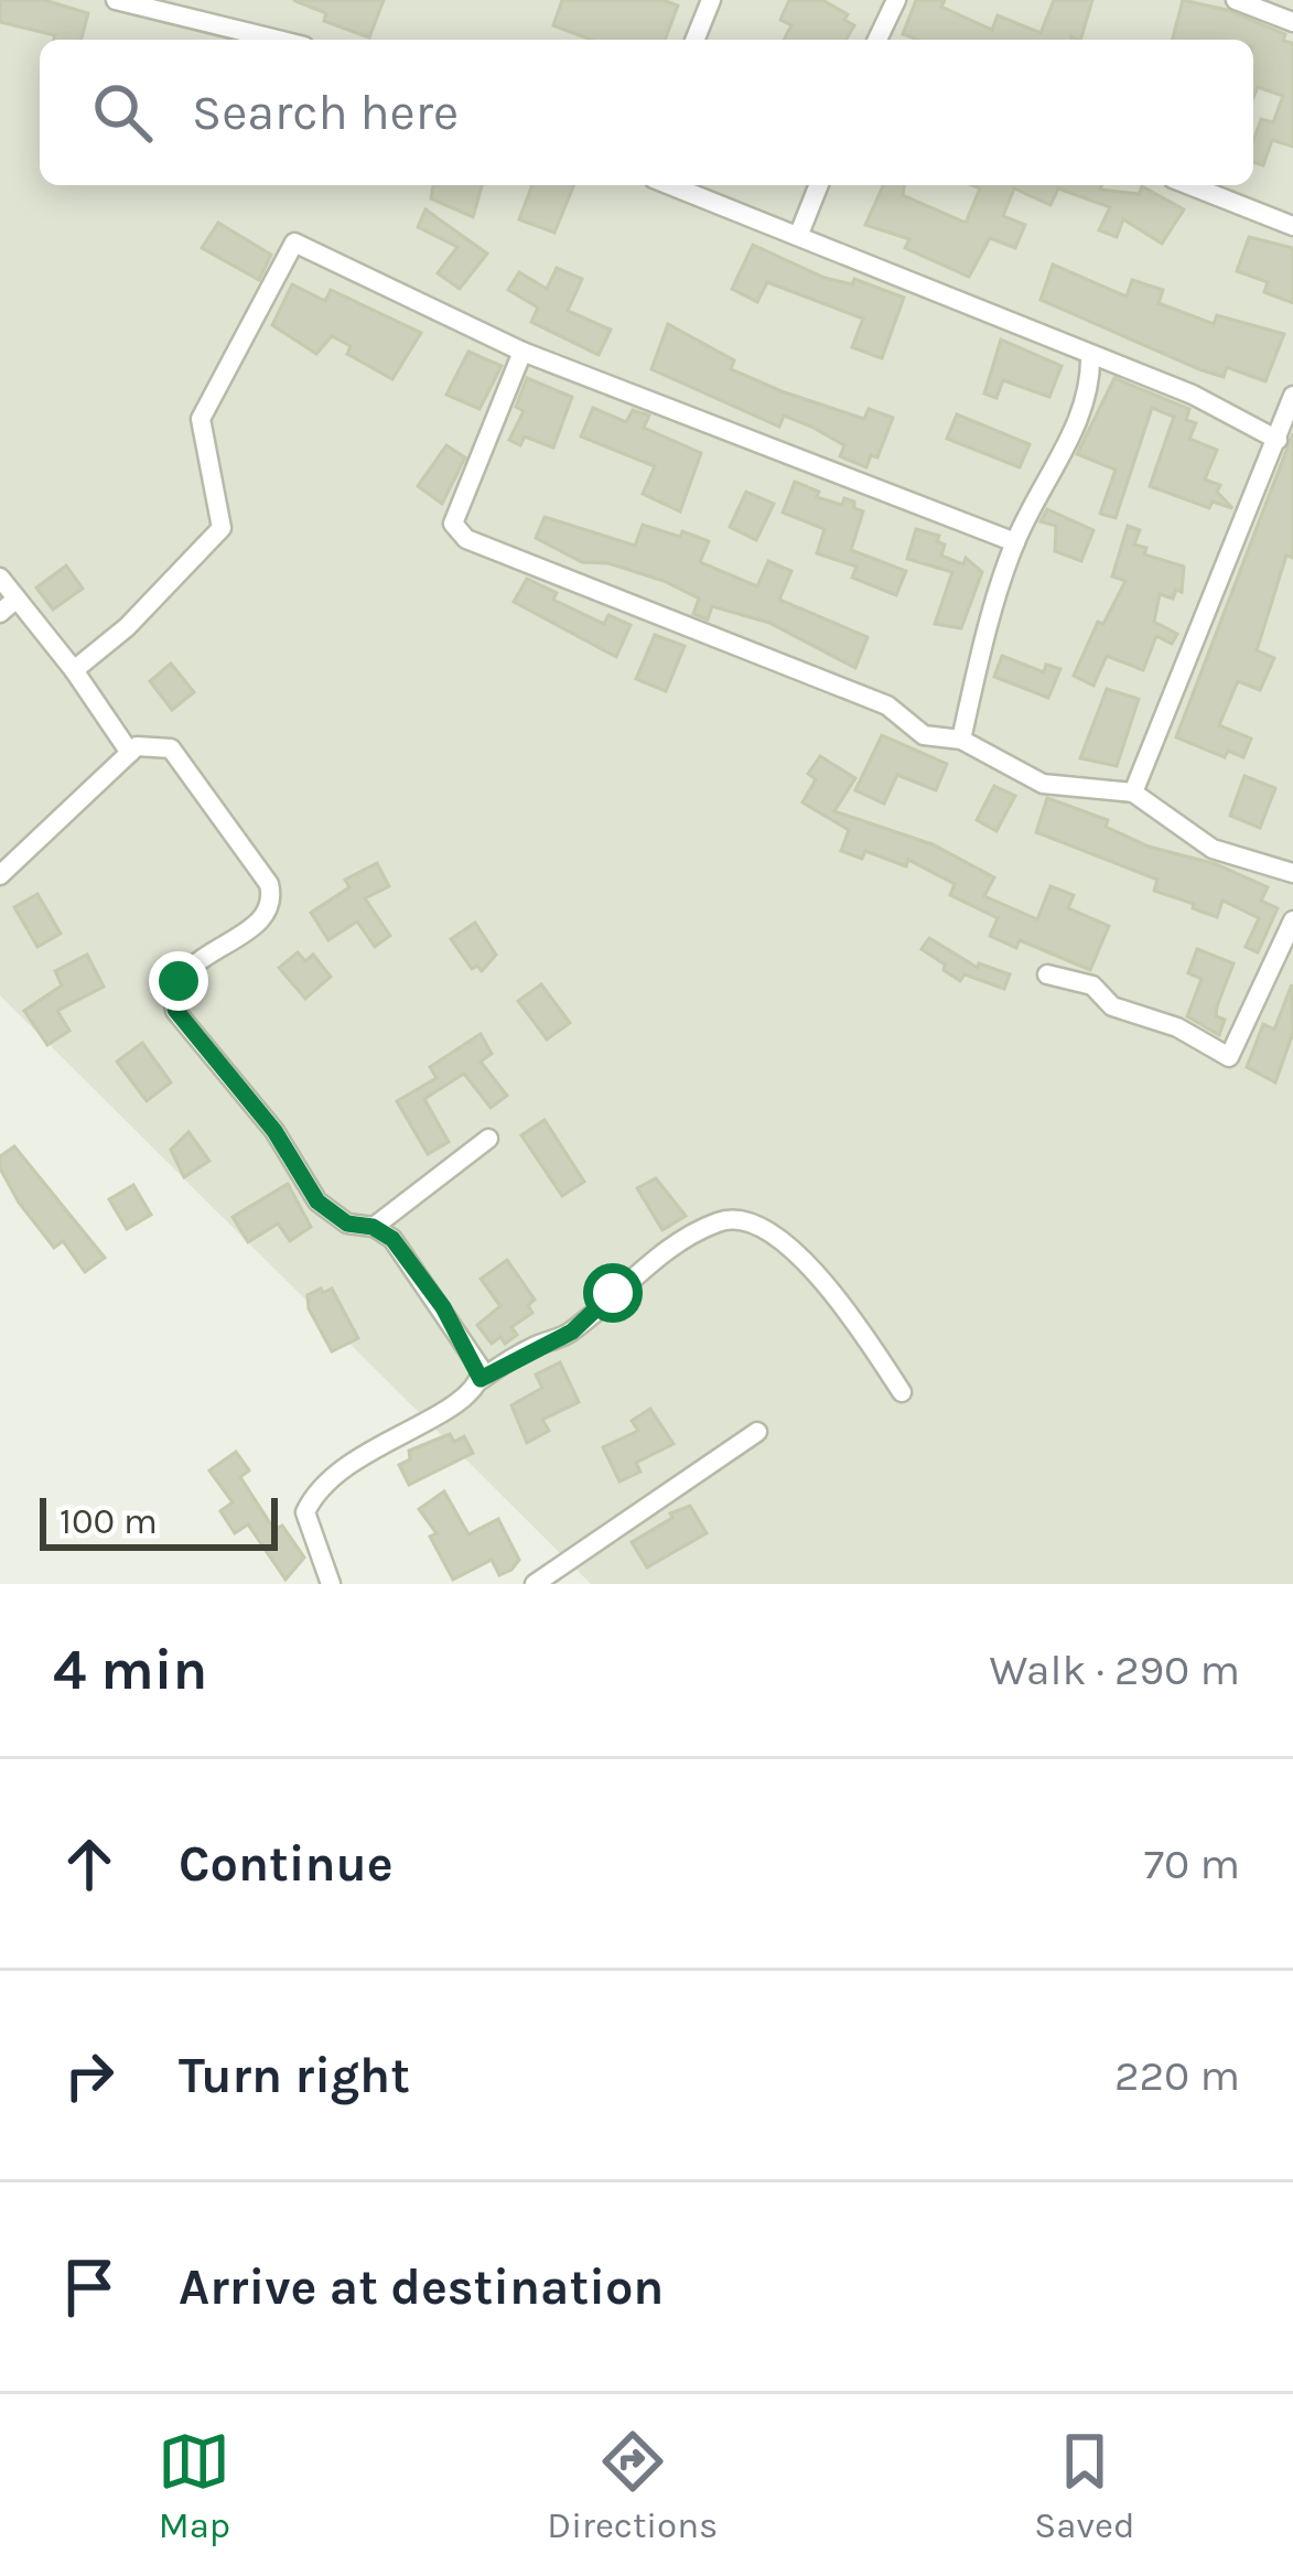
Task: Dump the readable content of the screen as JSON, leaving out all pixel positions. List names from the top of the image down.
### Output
{
  "scale_bar": "100 m",
  "page": {
    "search": "Search here",
    "scale": "100 m",
    "heading": ["4 min", "Walk · 290 m"],
    "list": [
      ["Continue", "70 m"],
      ["Turn right", "220 m"],
      "Arrive at destination"
    ],
    "nav": ["Map", "Directions", "Saved"]
  }
}
